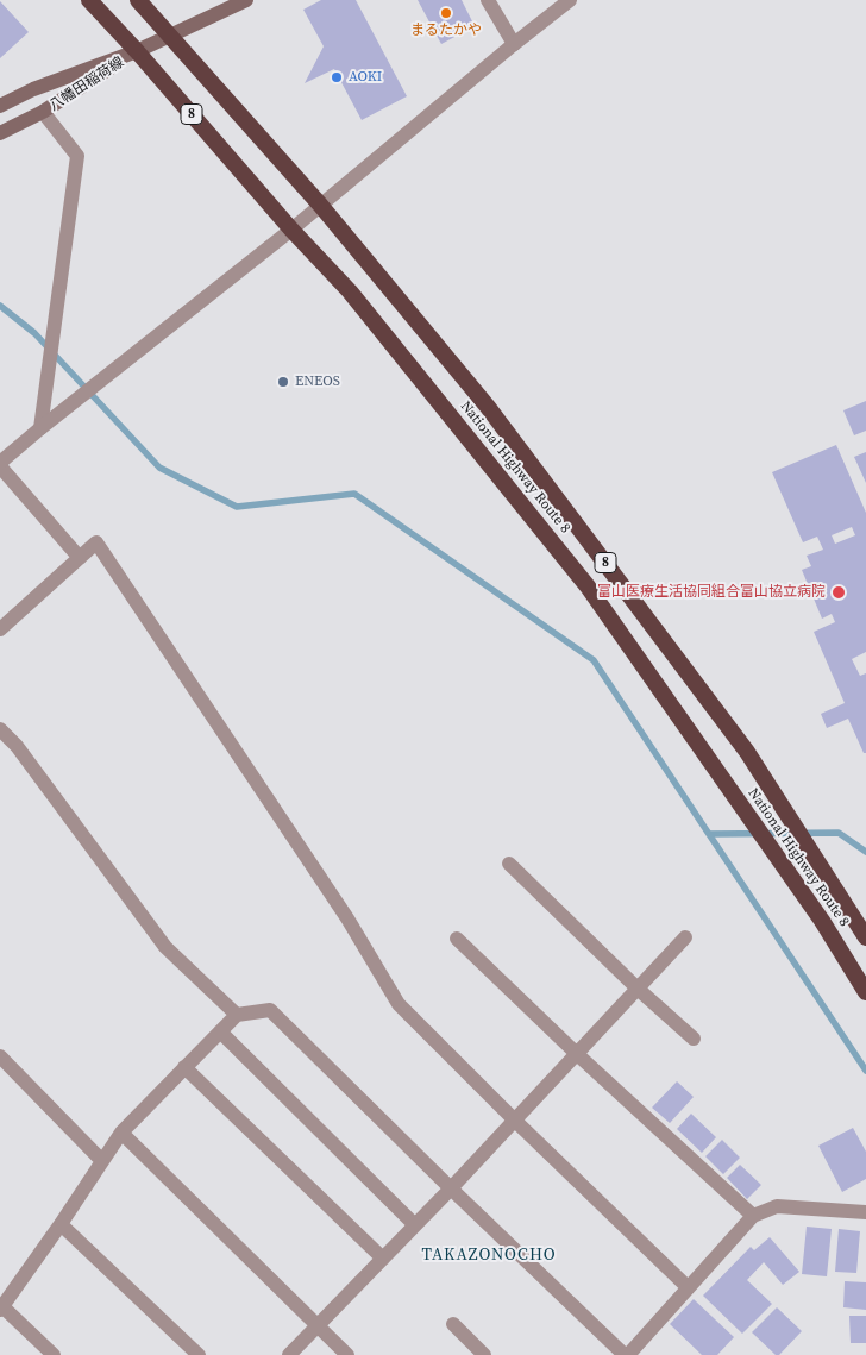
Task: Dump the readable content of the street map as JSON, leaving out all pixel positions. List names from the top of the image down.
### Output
{
  "streets": {
    "highway": ["8", "National Highway Route 8"],
    "main road": ["八幡田稲荷線"]
  },
  "crossings": [
    ["八幡田稲荷線", "National Highway Route 8"]
  ],
  "districts": ["TAKAZONOCHO"],
  "places": [
    "まるたかや",
    "AOKI",
    "ENEOS",
    "富山医療生活協同組合富山協立病院"
  ]
}
